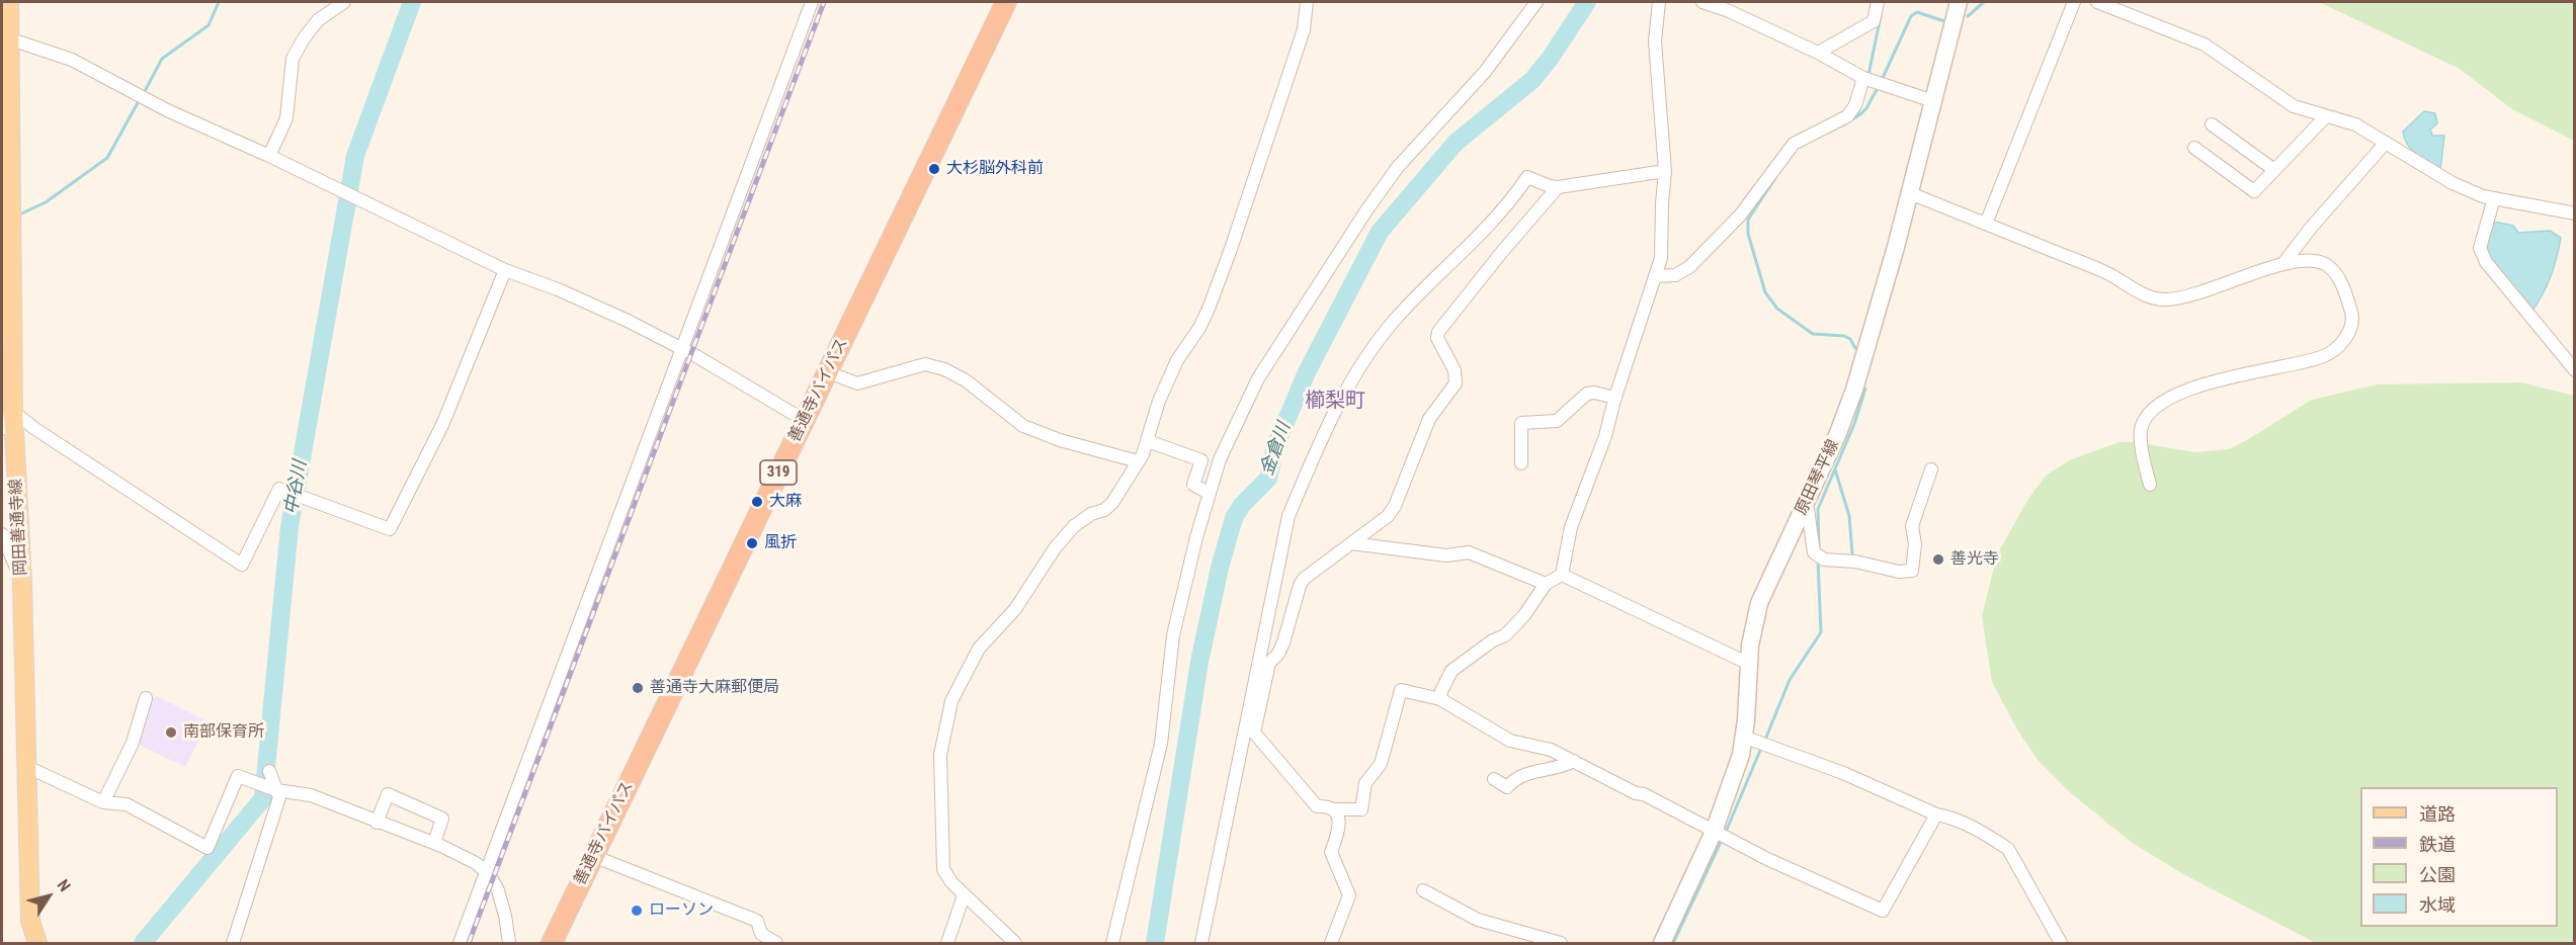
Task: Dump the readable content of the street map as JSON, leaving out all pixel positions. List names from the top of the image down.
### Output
{
  "streets": {
    "highway": ["善通寺バイパス", "319"],
    "main road": ["原田琴平線", "岡田善通寺線"]
  },
  "districts": ["櫛梨町"],
  "water": ["金倉川", "中谷川"],
  "places": [
    "大杉脳外科前",
    "大麻",
    "風折",
    "善光寺",
    "善通寺大麻郵便局",
    "南部保育所",
    "ローソン"
  ],
  "legend": [
    "道路",
    "鉄道",
    "公園",
    "水域"
  ],
  "north": "top right"
}
